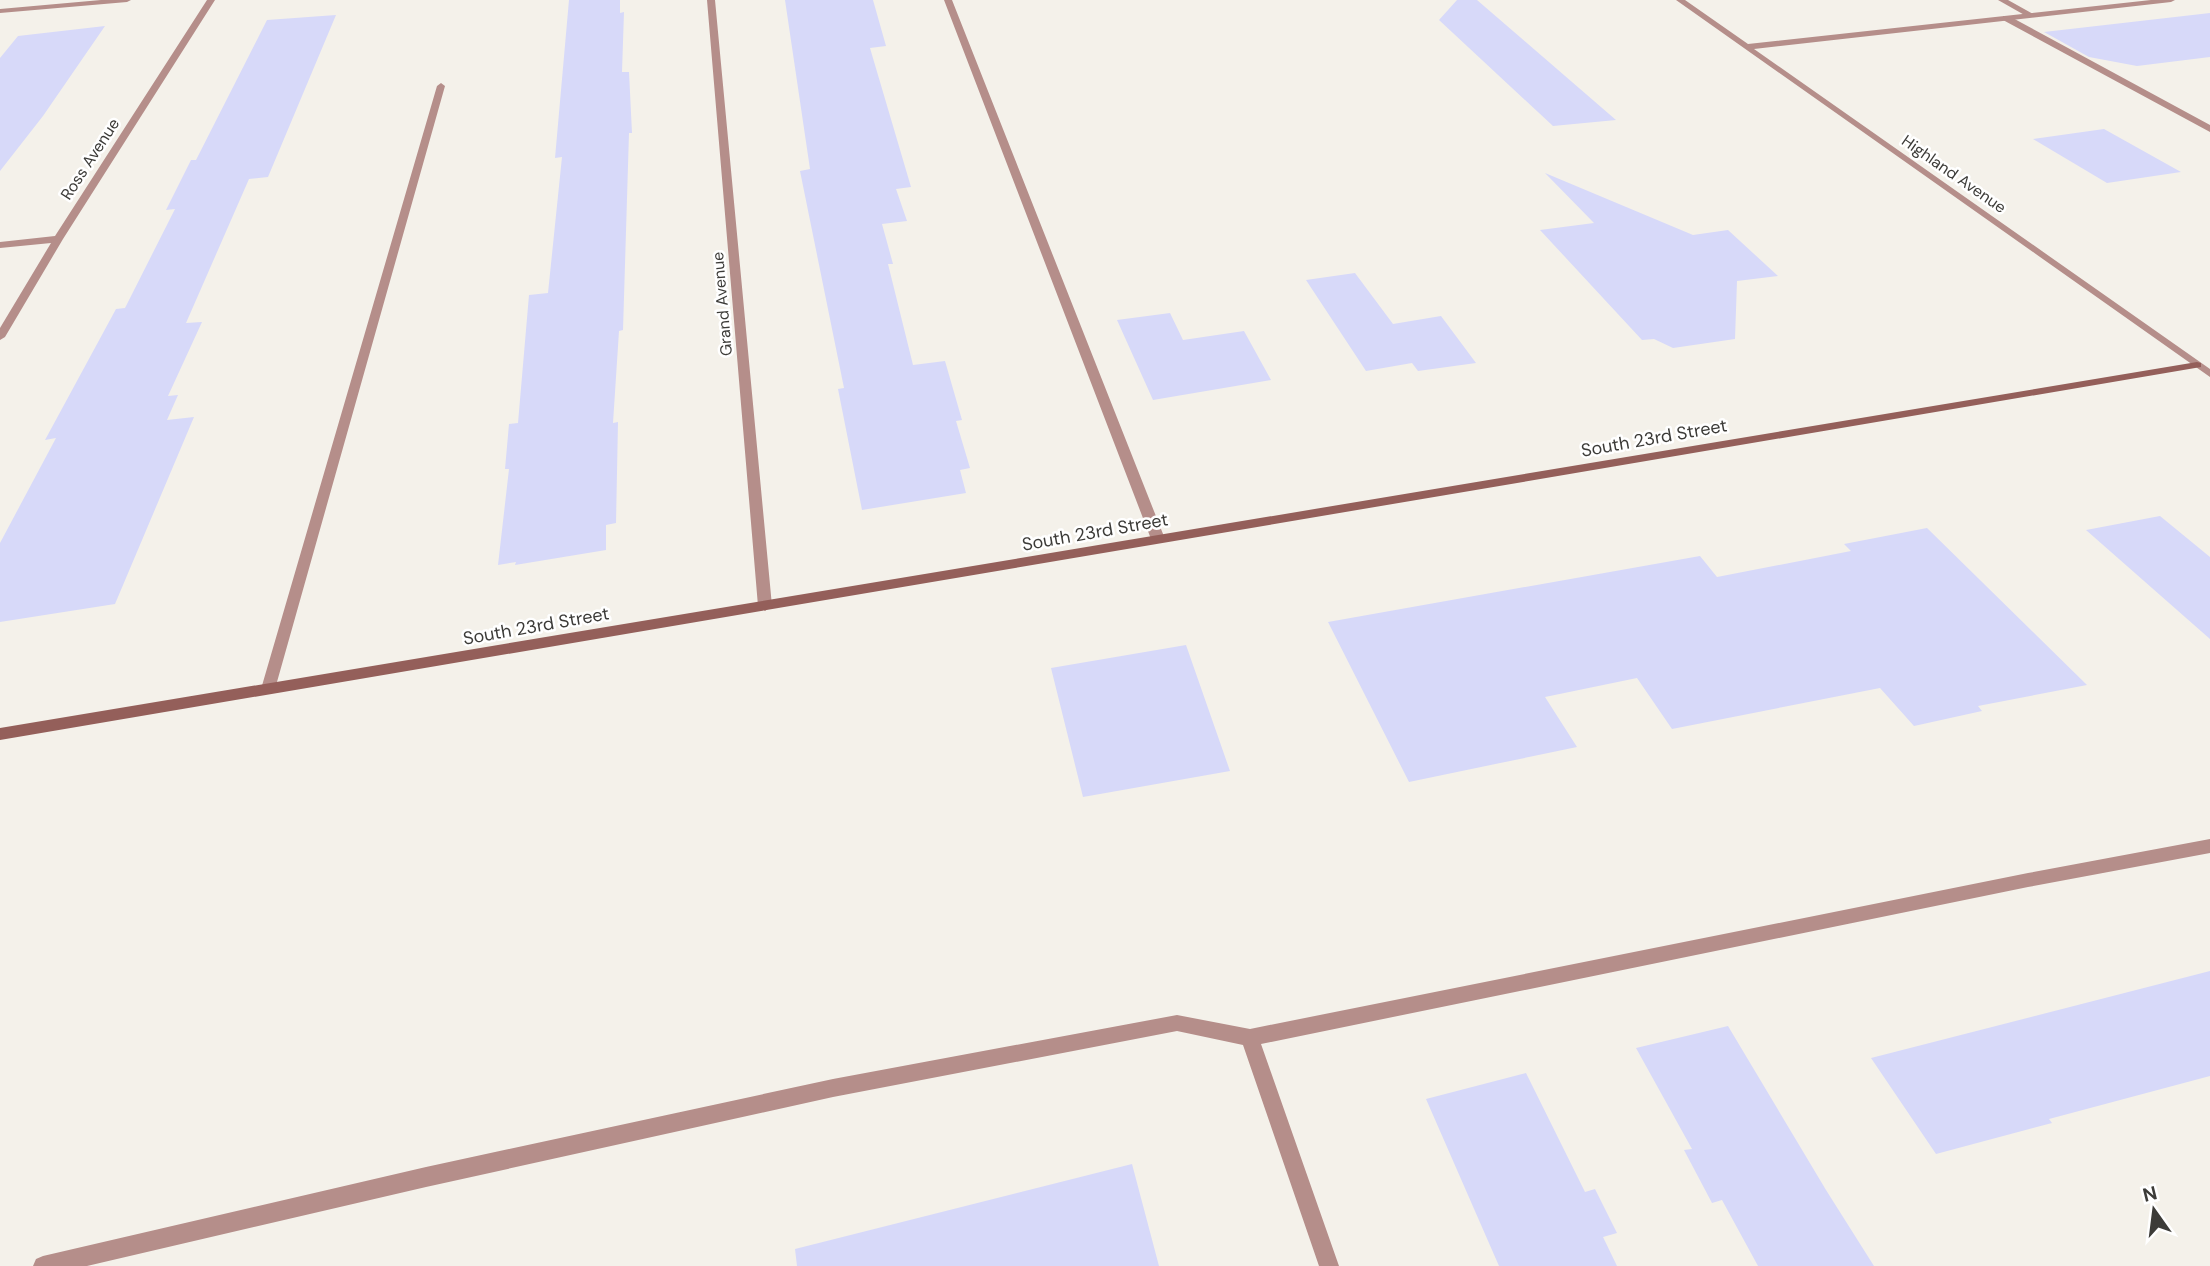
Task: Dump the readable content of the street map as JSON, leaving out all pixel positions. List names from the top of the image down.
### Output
{
  "streets": {
    "street": [
      "Ross Avenue",
      "Highland Avenue",
      "Grand Avenue",
      "South 23rd Street"
    ]
  },
  "crossings": [
    ["Highland Avenue", "South 23rd Street"],
    ["Grand Avenue", "South 23rd Street"]
  ],
  "north": "top"
}
